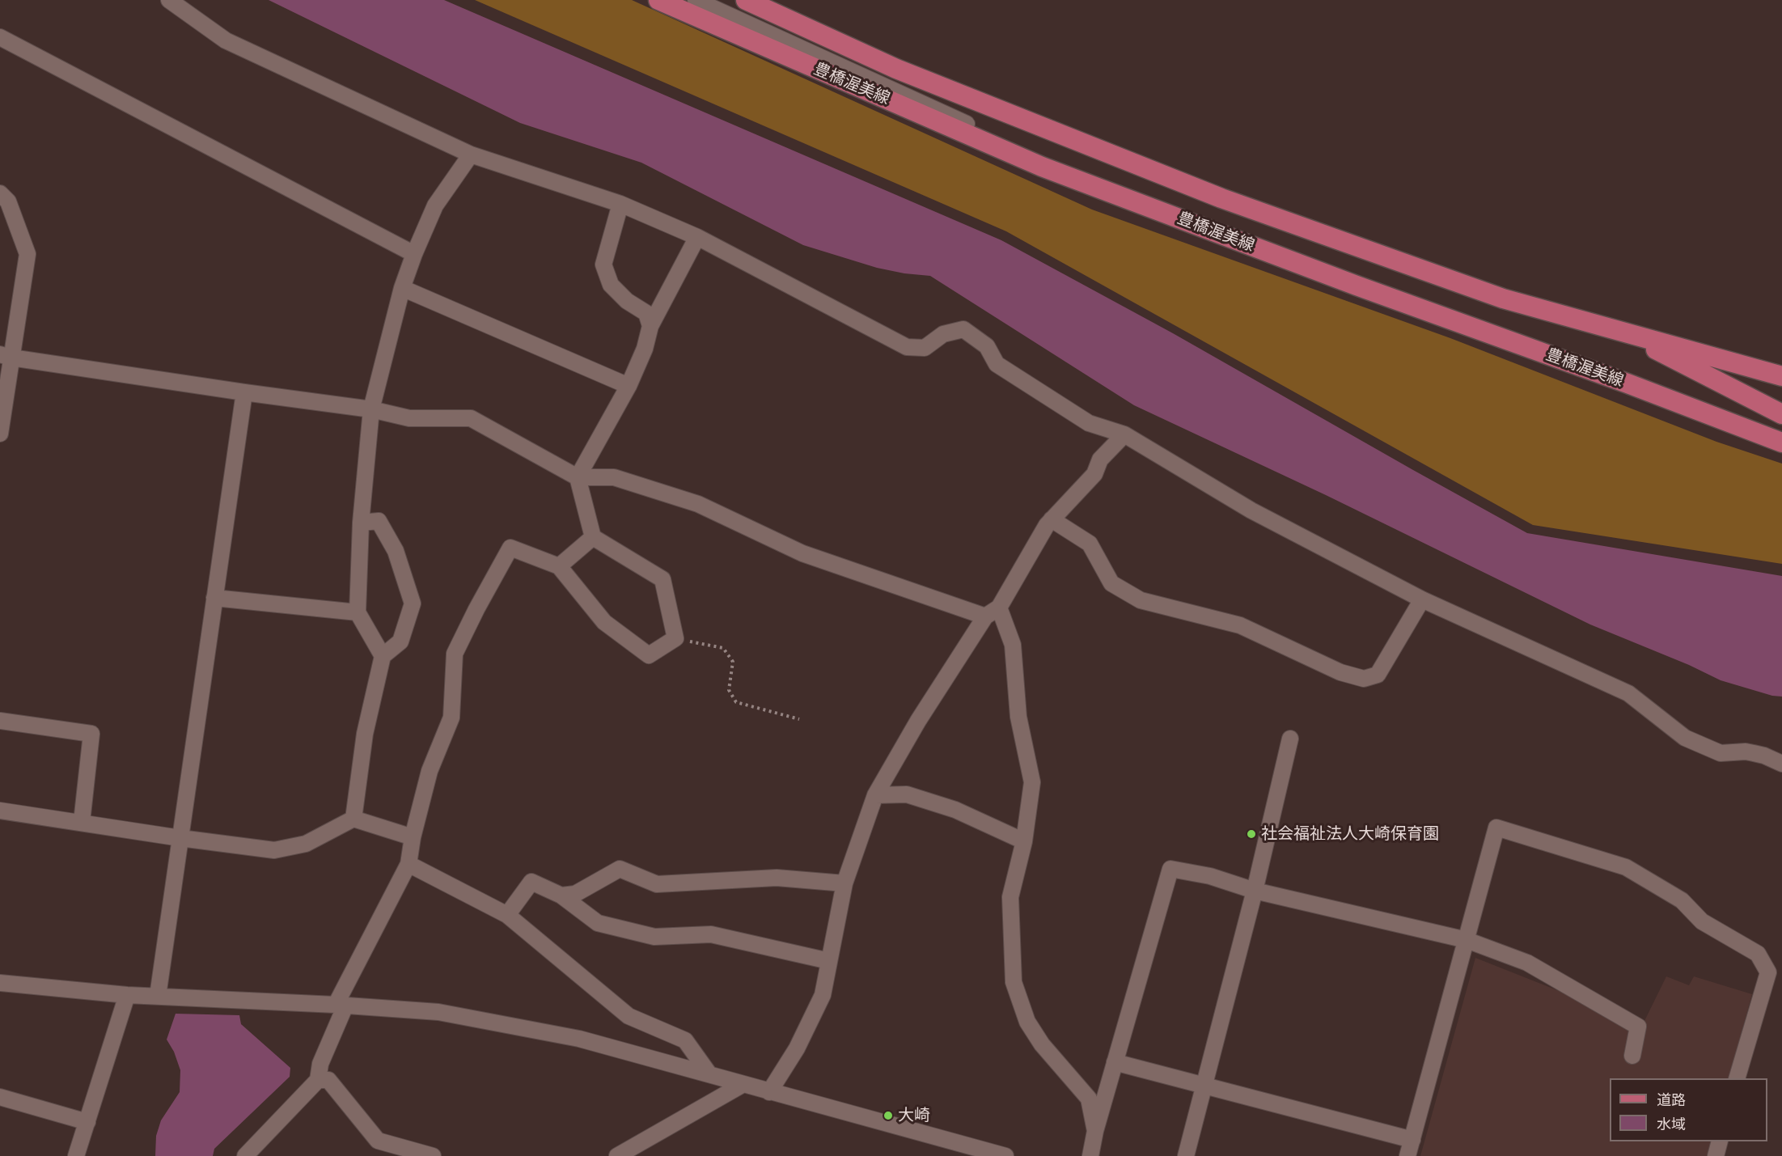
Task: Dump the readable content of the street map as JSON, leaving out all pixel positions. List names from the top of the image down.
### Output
{
  "streets": {
    "main road": ["豊橋渥美線"]
  },
  "places": ["社会福祉法人大崎保育園", "大崎"],
  "legend": ["道路", "水域"]
}
